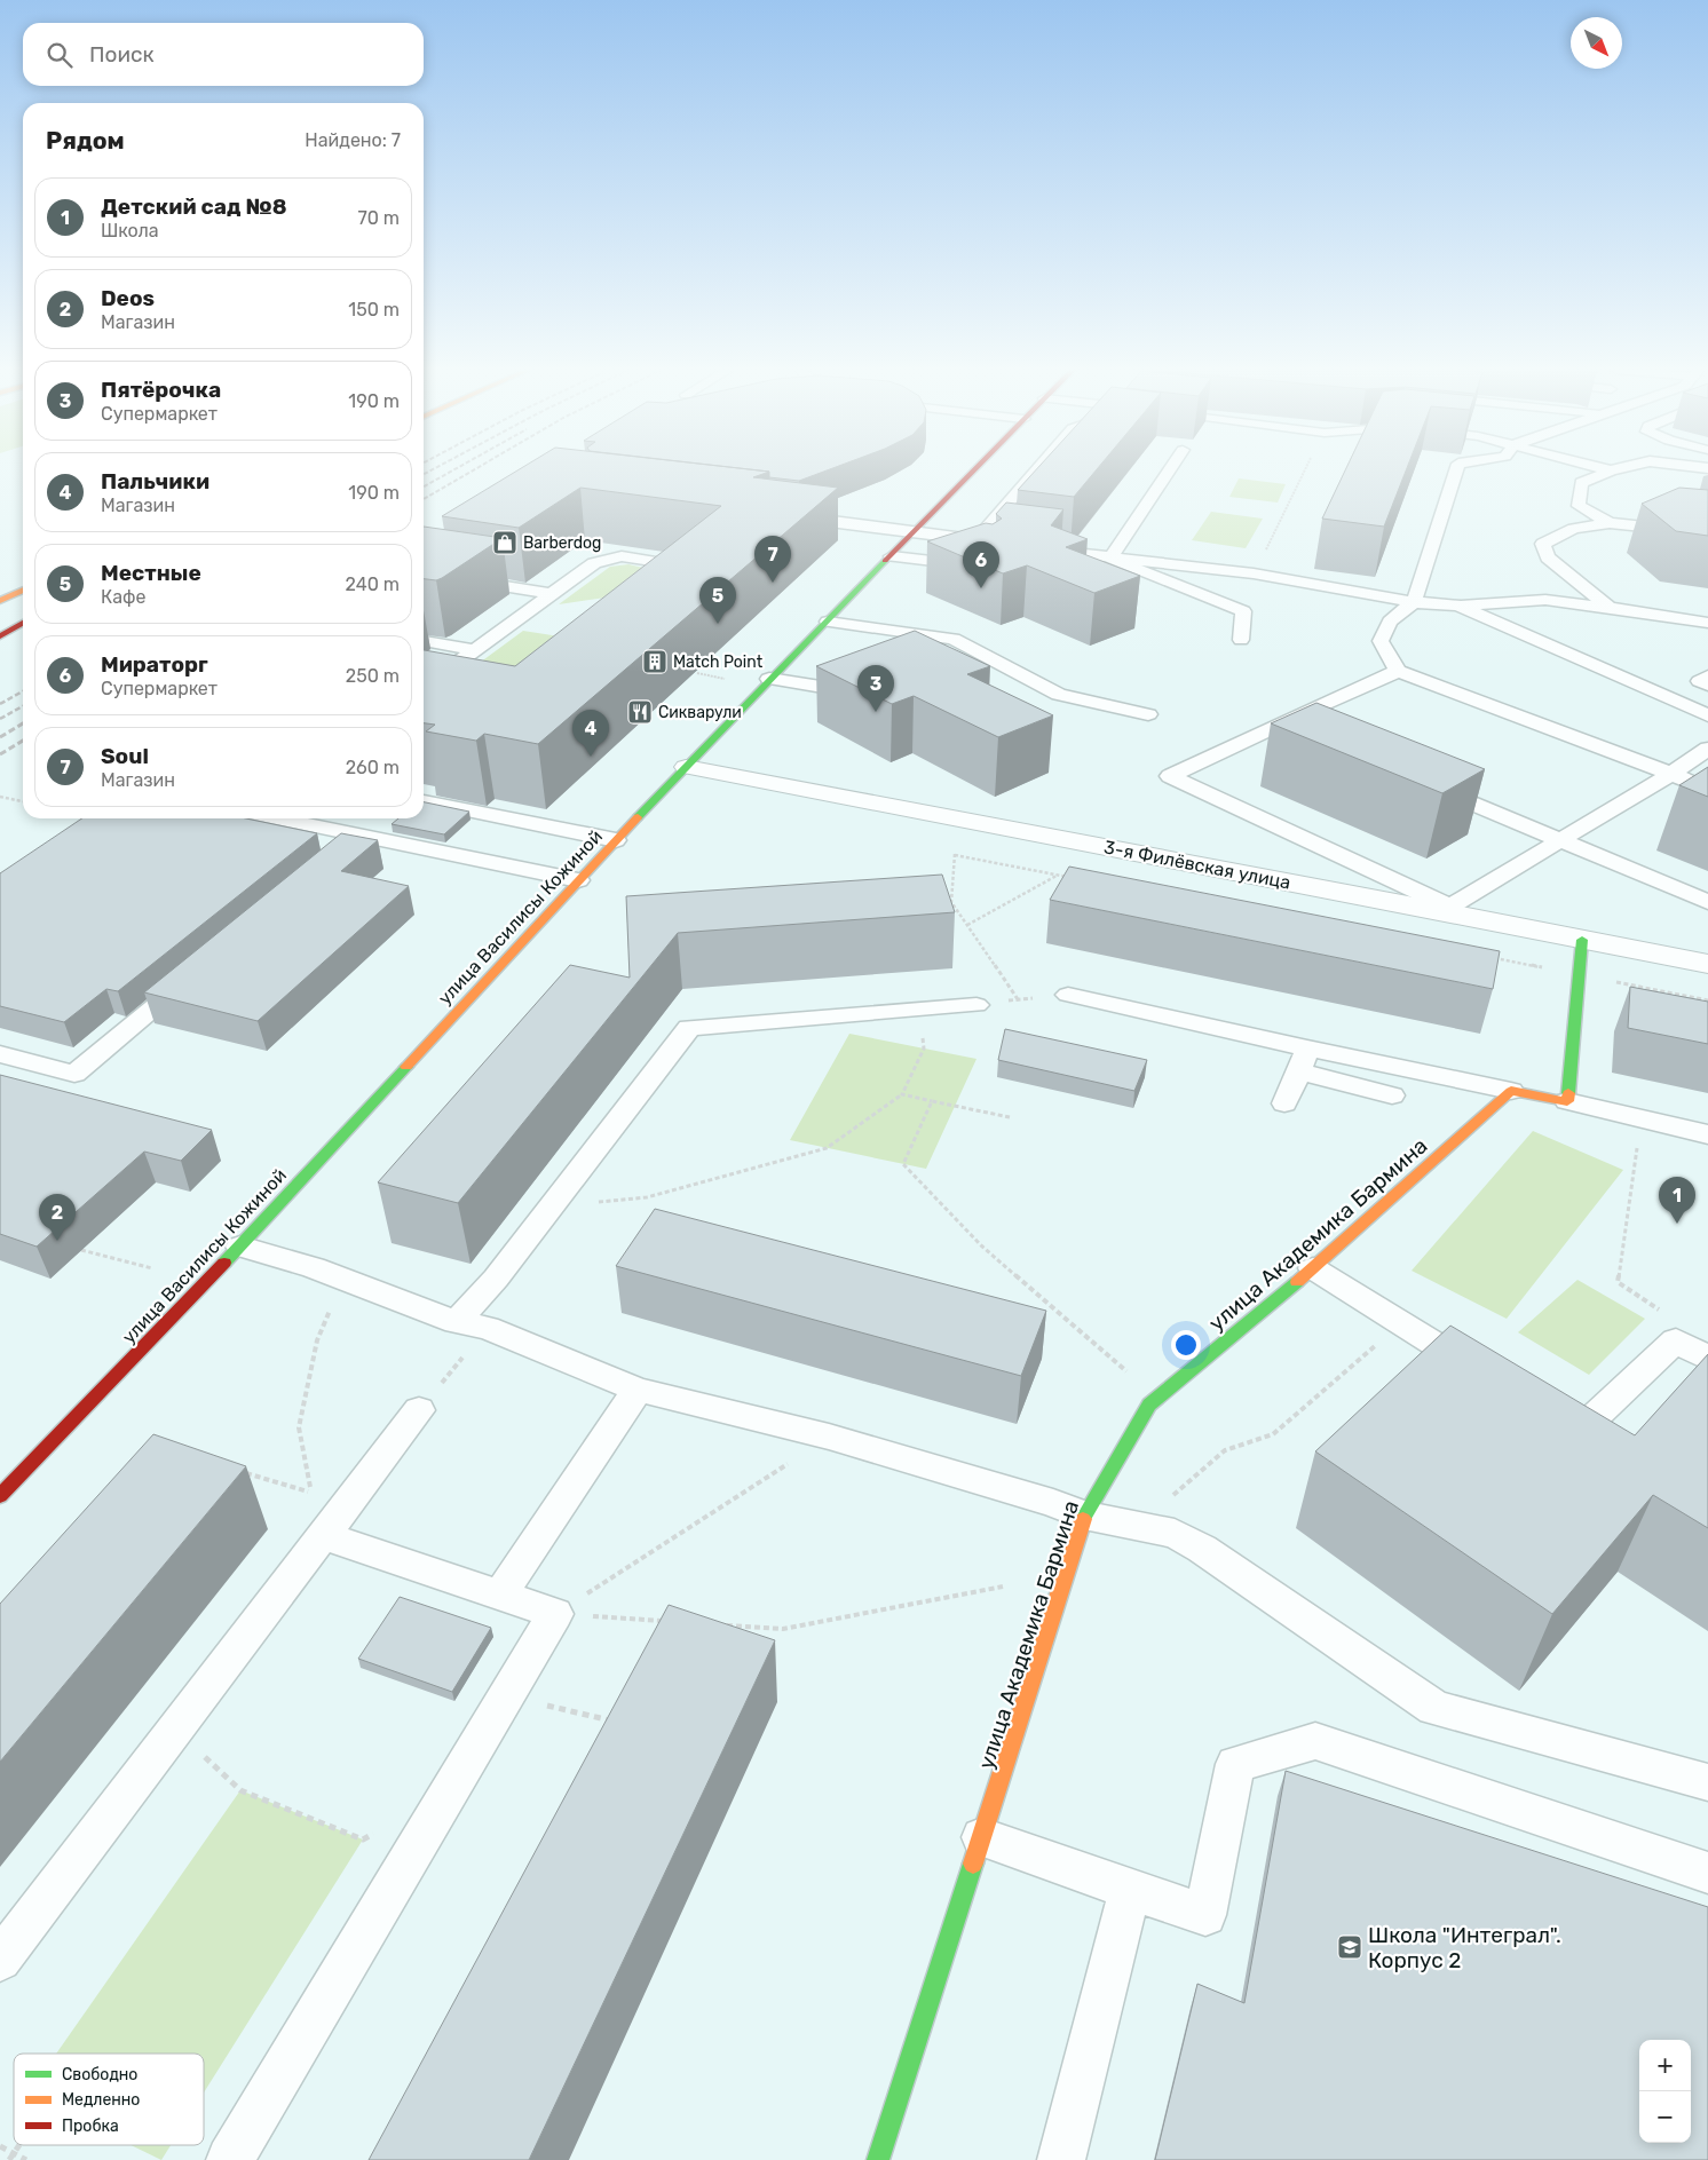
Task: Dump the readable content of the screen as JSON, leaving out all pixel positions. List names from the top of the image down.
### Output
{
  "streets": {
    "street": ["3-я Филёвская улица", "улица Василисы Кожиной", "улица Академика Бармина"]
  },
  "crossings": [
    ["3-я Филёвская улица", "улица Василисы Кожиной"]
  ],
  "places": {
    "shop": ["Barberdog"],
    "building": ["Match Point"],
    "restaurant": ["Сикварули"],
    "school or university": ["Школа \"Интеграл\". Корпус 2"]
  },
  "legend": ["Свободно", "Медленно", "Пробка"],
  "north": "bottom right",
  "page": {
    "search": "Поиск",
    "heading": ["Рядом", "Найдено: 7"],
    "list": [
      {
        "mark": "1",
        "name": "Детский сад №8",
        "note": "Школа",
        "value": "70 m"
      },
      {
        "mark": "2",
        "name": "Deos",
        "note": "Магазин",
        "value": "150 m"
      },
      {
        "mark": "3",
        "name": "Пятёрочка",
        "note": "Супермаркет",
        "value": "190 m"
      },
      {
        "mark": "4",
        "name": "Пальчики",
        "note": "Магазин",
        "value": "190 m"
      },
      {
        "mark": "5",
        "name": "Местные",
        "note": "Кафе",
        "value": "240 m"
      },
      {
        "mark": "6",
        "name": "Мираторг",
        "note": "Супермаркет",
        "value": "250 m"
      },
      {
        "mark": "7",
        "name": "Soul",
        "note": "Магазин",
        "value": "260 m"
      }
    ],
    "pins": [
      "7",
      "6",
      "5",
      "3",
      "4",
      "1",
      "2"
    ],
    "map_buttons": ["+", "−"]
  }
}
